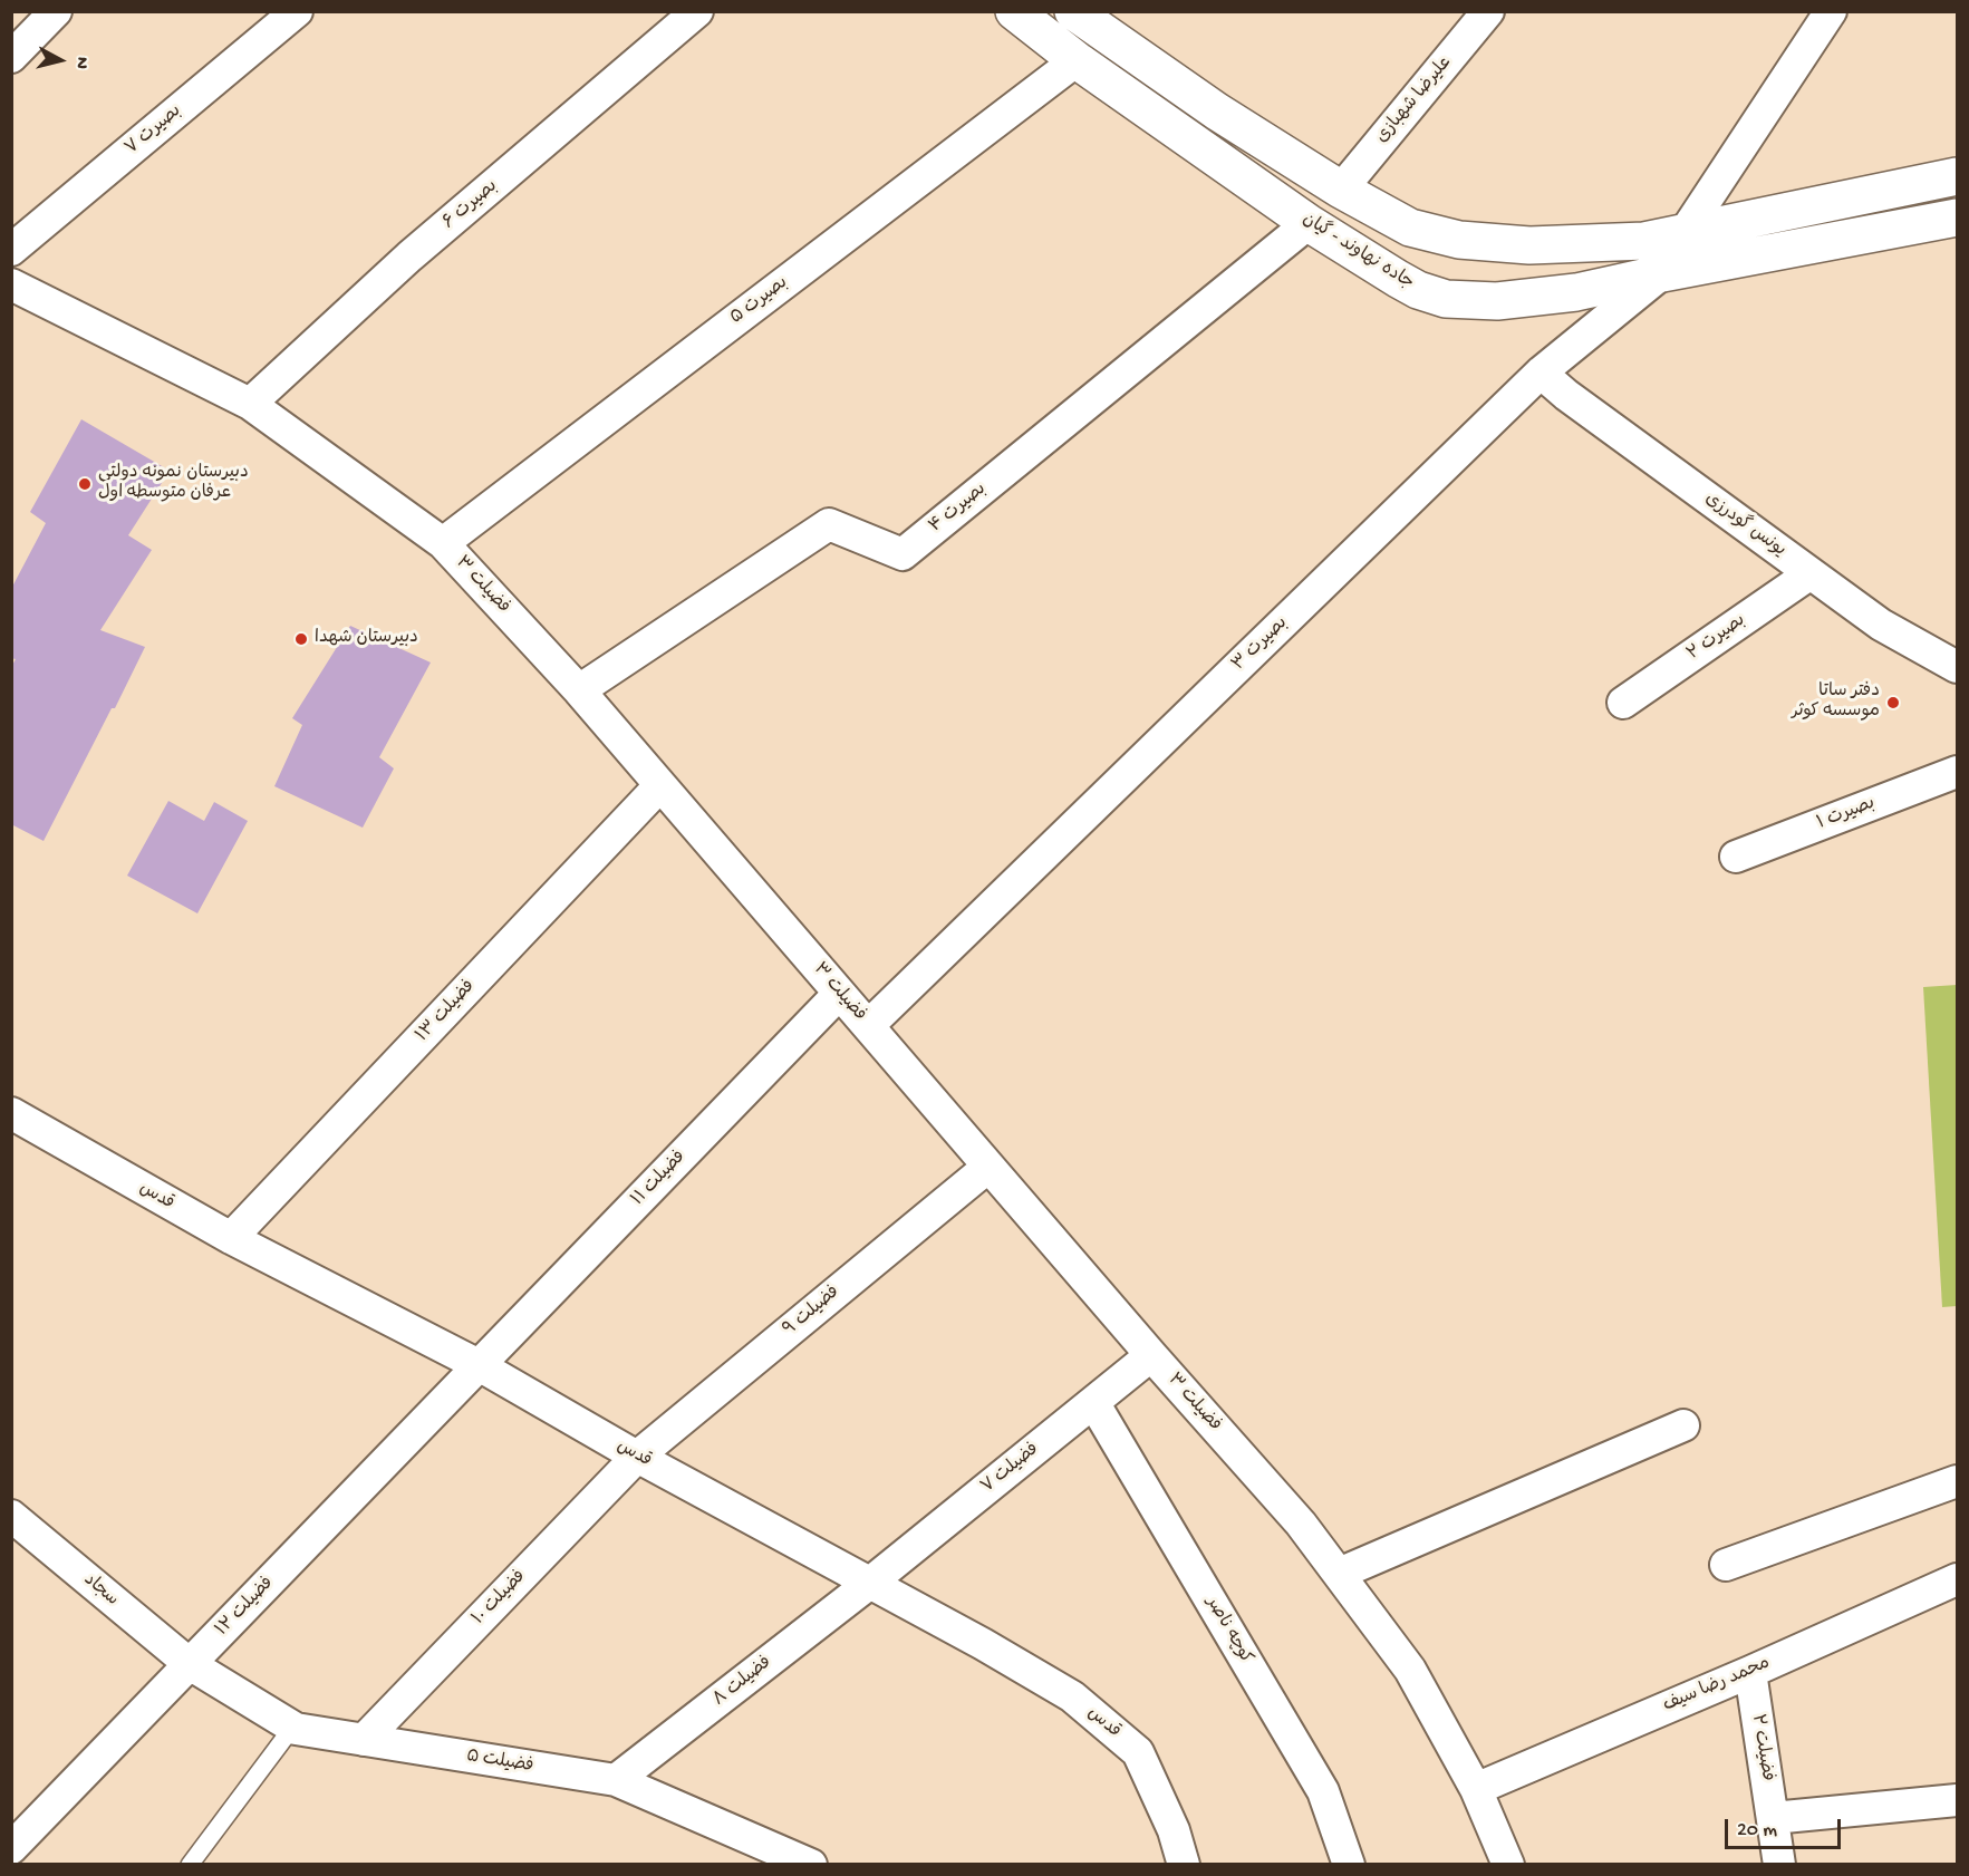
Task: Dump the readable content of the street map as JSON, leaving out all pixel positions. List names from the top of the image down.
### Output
{
  "streets": {
    "main road": ["جاده نهاوند - گیان"],
    "street": [
      "علیرضا شهبازی",
      "بصیرت ۷",
      "بصیرت ۶",
      "بصیرت ۵",
      "بصیرت ۴",
      "یونس گودرزی",
      "فضیلت ۳",
      "بصیرت ۲",
      "بصیرت ۳",
      "بصیرت ۱",
      "فضیلت ۱۳",
      "فضیلت ۱۱",
      "قدس",
      "فضیلت ۹",
      "فضیلت ۷",
      "سجاد",
      "فضیلت ۱۰",
      "فضیلت ۱۲",
      "کوچه ناصر",
      "فضیلت ۸",
      "محمد رضا سیف",
      "فضیلت ۲",
      "فضیلت ۵"
    ]
  },
  "crossings": [
    ["بصیرت ۶", "فضیلت ۳"],
    ["جاده نهاوند - گیان", "بصیرت ۵"],
    ["جاده نهاوند - گیان", "بصیرت ۴"],
    ["جاده نهاوند - گیان", "بصیرت ۳"],
    ["بصیرت ۵", "فضیلت ۳"],
    ["بصیرت ۴", "فضیلت ۳"],
    ["یونس گودرزی", "بصیرت ۲"],
    ["یونس گودرزی", "بصیرت ۳"],
    ["فضیلت ۳", "بصیرت ۳"],
    ["فضیلت ۳", "فضیلت ۱۳"],
    ["فضیلت ۳", "فضیلت ۱۱"],
    ["فضیلت ۳", "فضیلت ۹"],
    ["فضیلت ۳", "فضیلت ۷"],
    ["فضیلت ۳", "محمد رضا سیف"],
    ["فضیلت ۱۳", "قدس"],
    ["فضیلت ۱۱", "قدس"],
    ["فضیلت ۱۱", "فضیلت ۱۲"],
    ["قدس", "فضیلت ۹"],
    ["قدس", "فضیلت ۷"],
    ["قدس", "فضیلت ۱۰"],
    ["قدس", "فضیلت ۱۲"],
    ["قدس", "فضیلت ۸"],
    ["فضیلت ۹", "فضیلت ۱۰"],
    ["فضیلت ۷", "کوچه ناصر"],
    ["فضیلت ۷", "فضیلت ۸"],
    ["سجاد", "فضیلت ۱۲"],
    ["سجاد", "فضیلت ۵"],
    ["فضیلت ۱۰", "فضیلت ۵"],
    ["فضیلت ۱۲", "فضیلت ۵"],
    ["فضیلت ۸", "فضیلت ۵"],
    ["محمد رضا سیف", "فضیلت ۲"]
  ],
  "places": ["دبیرستان نمونه دولتی عرفان متوسطه اول", "دبیرستان شهدا", "دفتر ساتا موسسه کوثر"],
  "scale_bar": "20 m",
  "north": "right"
}
